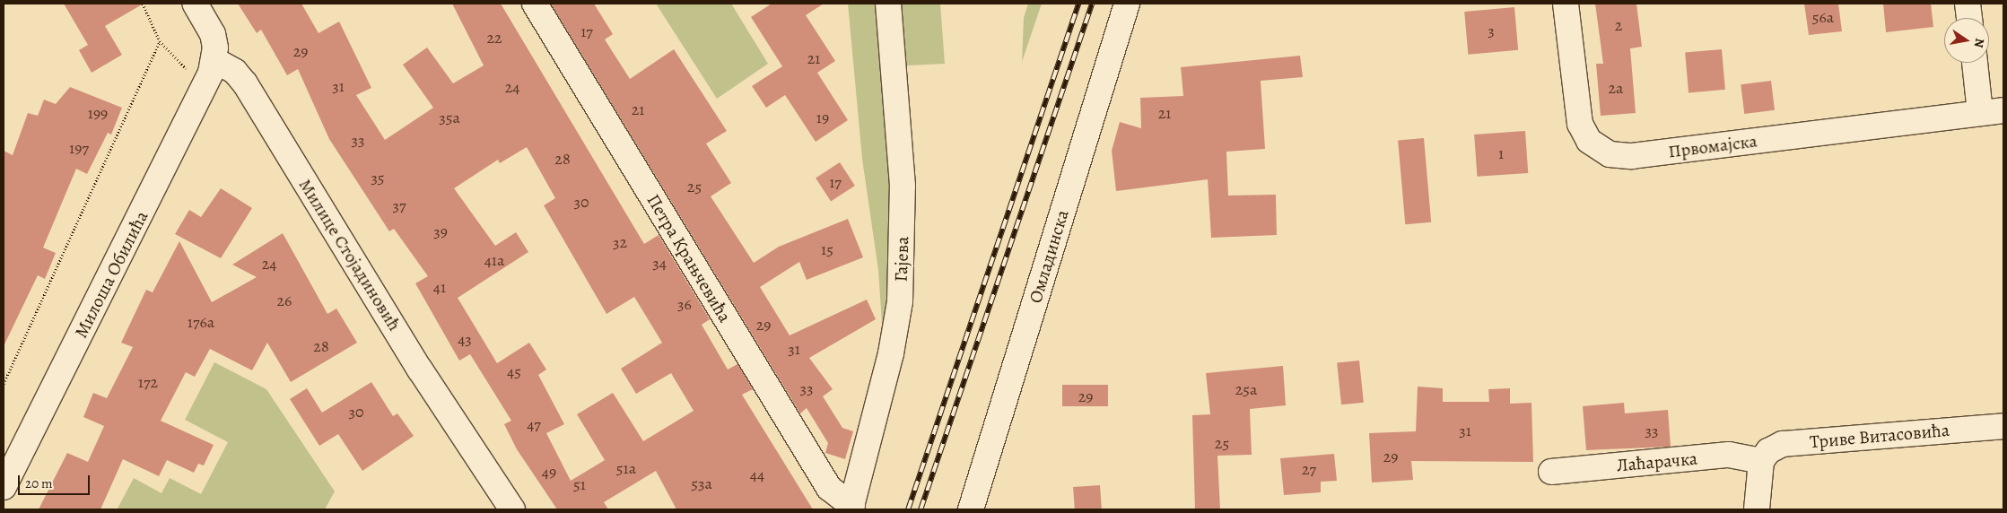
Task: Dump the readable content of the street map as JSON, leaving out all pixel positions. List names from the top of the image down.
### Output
{
  "streets": {
    "street": [
      "Првомајска",
      "Милице Стојадиновић",
      "Омладинска",
      "Петра Крањчевића",
      "Гајева",
      "Милоша Обилића",
      "Триве Витасовића",
      "Лаћарачка"
    ]
  },
  "crossings": [
    ["Милице Стојадиновић", "Милоша Обилића"],
    ["Петра Крањчевића", "Гајева"],
    ["Триве Витасовића", "Лаћарачка"]
  ],
  "house_numbers": [
    "56a",
    "2",
    "3",
    "17",
    "22",
    "29",
    "21",
    "31",
    "24",
    "2a",
    "21",
    "199",
    "21",
    "35a",
    "19",
    "33",
    "197",
    "1",
    "28",
    "35",
    "17",
    "25",
    "30",
    "37",
    "39",
    "32",
    "15",
    "41a",
    "34",
    "24",
    "41",
    "26",
    "36",
    "176a",
    "29",
    "43",
    "28",
    "31",
    "45",
    "172",
    "33",
    "25a",
    "29",
    "30",
    "47",
    "31",
    "33",
    "25",
    "29",
    "51a",
    "27",
    "49",
    "44",
    "53a",
    "51"
  ],
  "scale_bar": "20 m",
  "north": "right"
}
